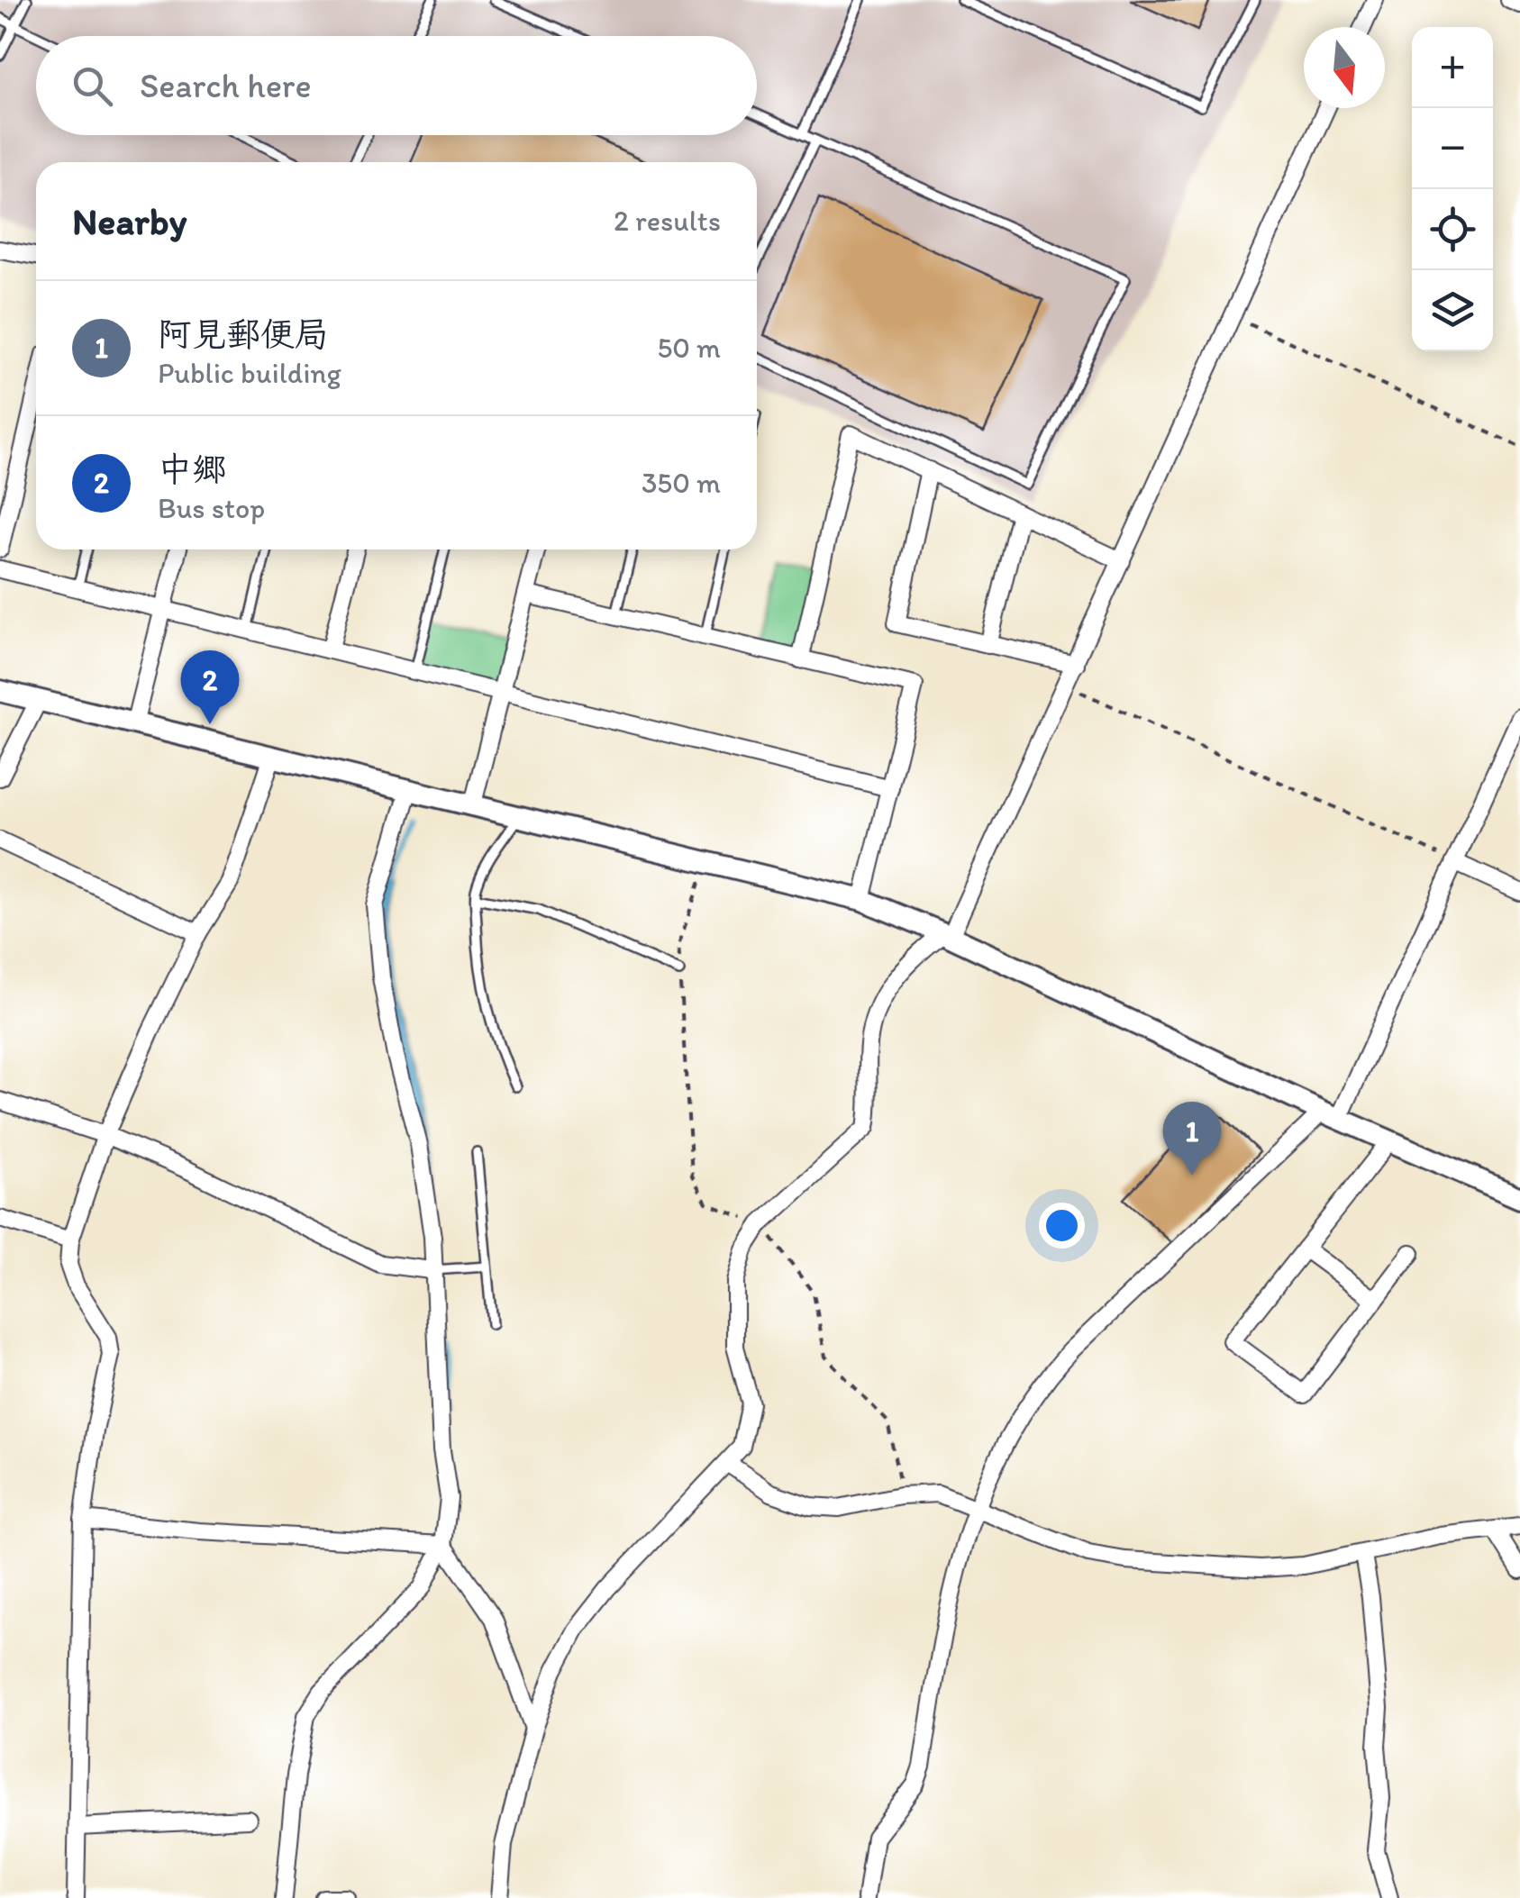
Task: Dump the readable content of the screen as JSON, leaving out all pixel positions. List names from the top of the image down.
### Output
{
  "north": "bottom",
  "page": {
    "map_buttons": ["+", "−"],
    "search": "Search here",
    "heading": ["Nearby", "2 results"],
    "list": [
      {
        "mark": "1",
        "name": "阿見郵便局",
        "note": "Public building",
        "value": "50 m"
      },
      {
        "mark": "2",
        "name": "中郷",
        "note": "Bus stop",
        "value": "350 m"
      }
    ],
    "pins": ["2", "1"]
  }
}
